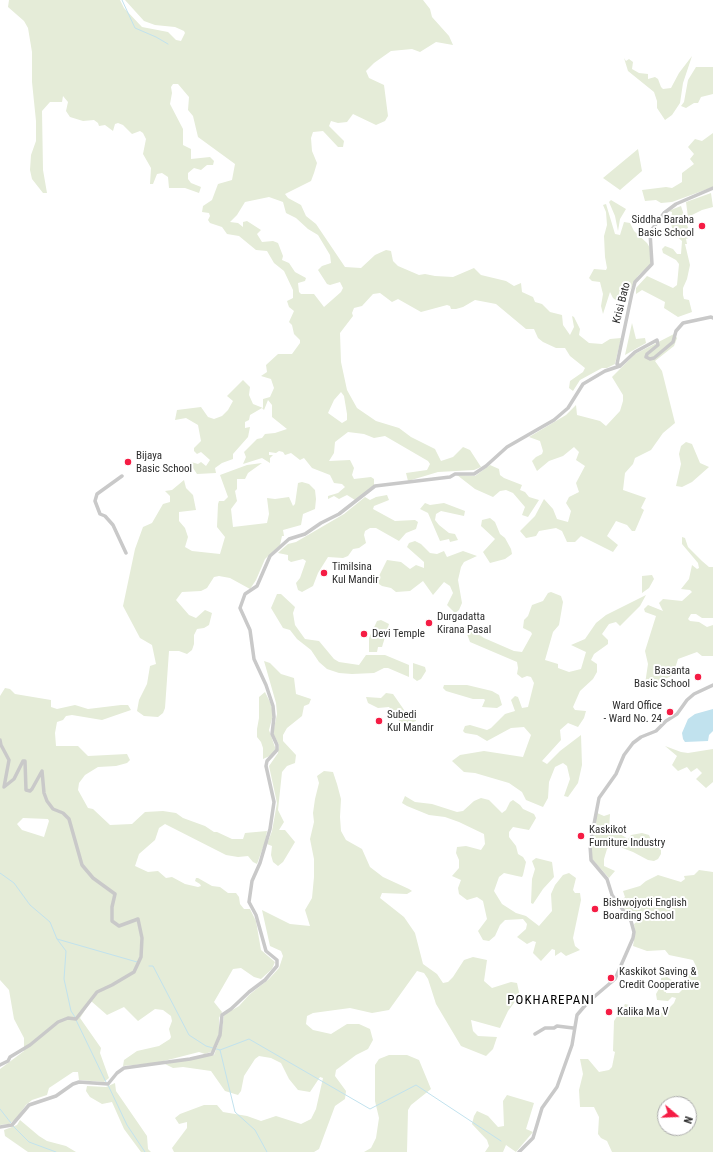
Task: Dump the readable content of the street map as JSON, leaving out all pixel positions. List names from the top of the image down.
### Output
{
  "streets": {
    "street": ["Krisi Bato"]
  },
  "districts": ["POKHAREPANI"],
  "places": [
    "Siddha Baraha Basic School",
    "Bijaya Basic School",
    "Timilsina Kul Mandir",
    "Durgadatta Kirana Pasal",
    "Devi Temple",
    "Basanta Basic School",
    "Ward Office - Ward No. 24",
    "Subedi Kul Mandir",
    "Kaskikot Furniture Industry",
    "Bishwojyoti English Boarding School",
    "Kaskikot Saving & Credit Cooperative",
    "Kalika Ma V"
  ],
  "north": "right"
}
